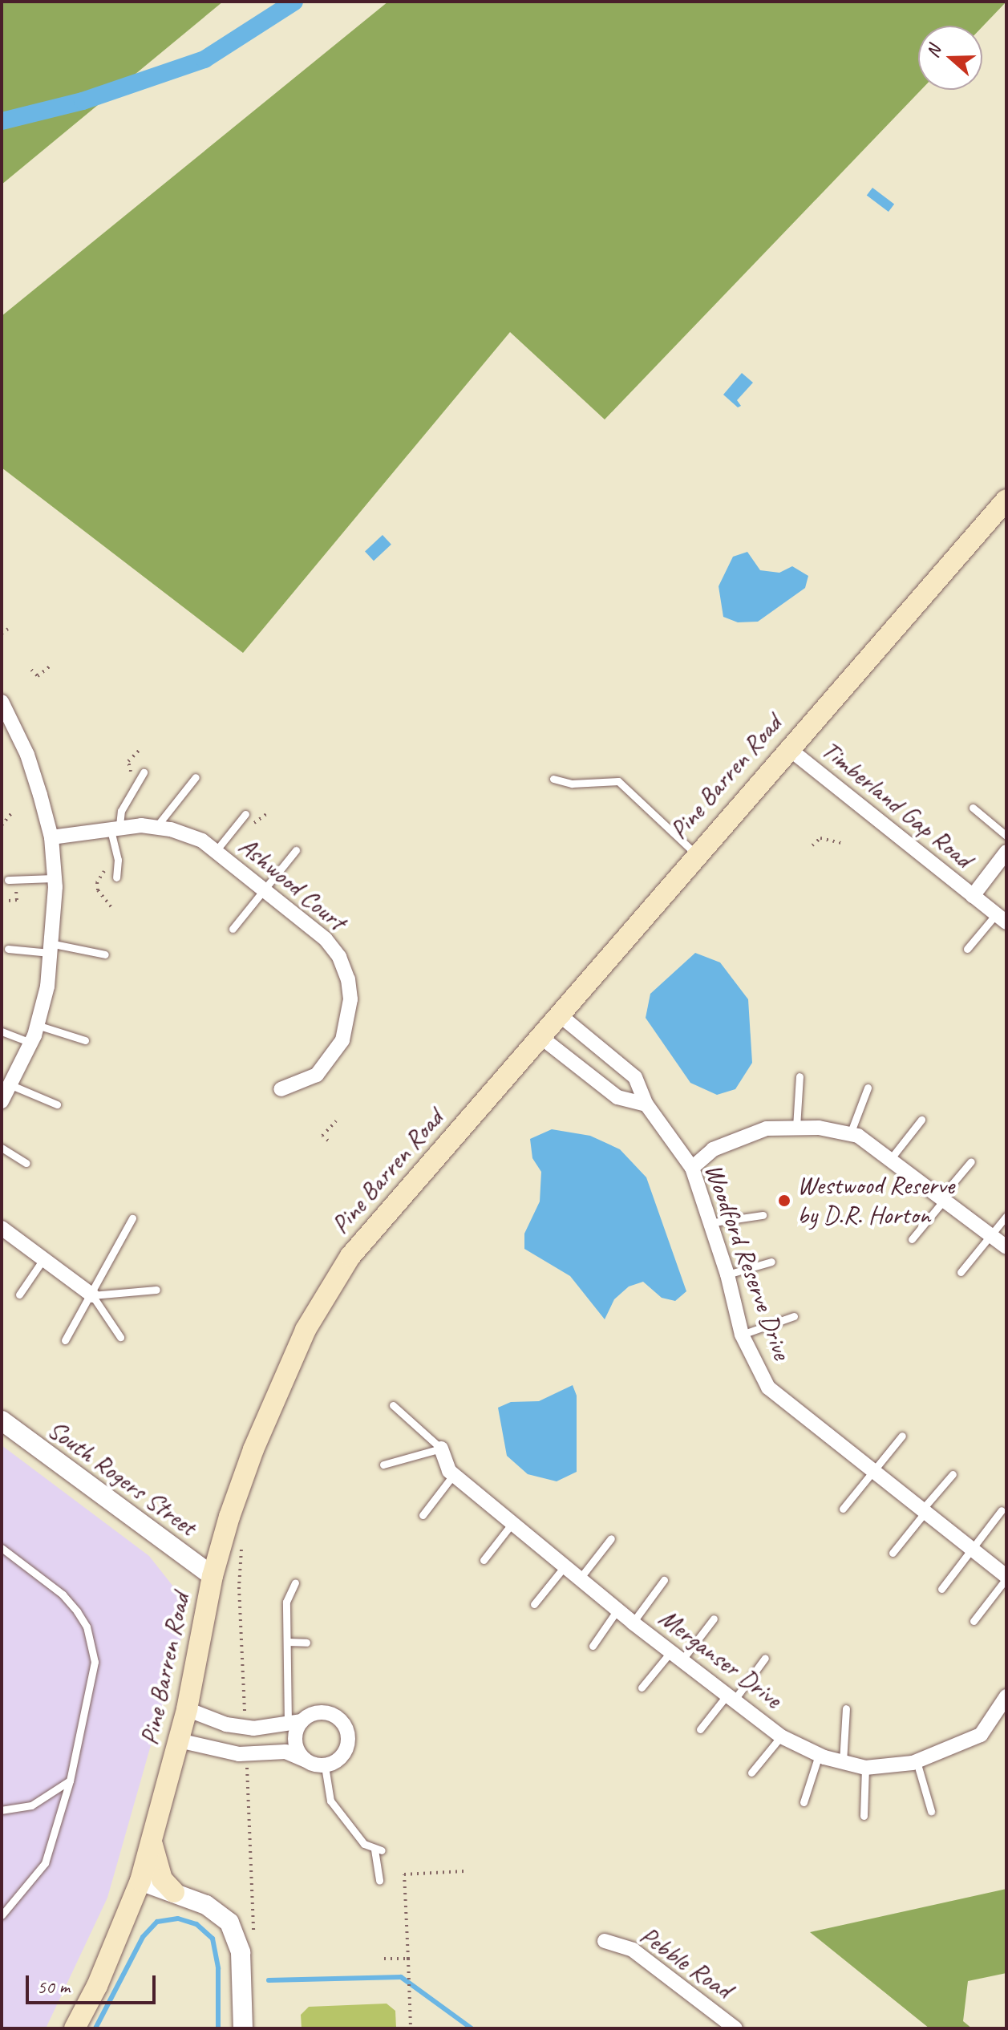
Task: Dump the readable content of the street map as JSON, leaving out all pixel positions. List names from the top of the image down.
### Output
{
  "streets": {
    "main road": ["Pine Barren Road"],
    "street": [
      "Timberland Gap Road",
      "Ashwood Court",
      "Woodford Reserve Drive",
      "South Rogers Street",
      "Merganser Drive",
      "Pebble Road"
    ]
  },
  "crossings": [
    ["Pine Barren Road", "Timberland Gap Road"],
    ["Pine Barren Road", "Woodford Reserve Drive"],
    ["Pine Barren Road", "South Rogers Street"]
  ],
  "places": ["Westwood Reserve by D.R. Horton"],
  "scale_bar": "50 m",
  "north": "left"
}
